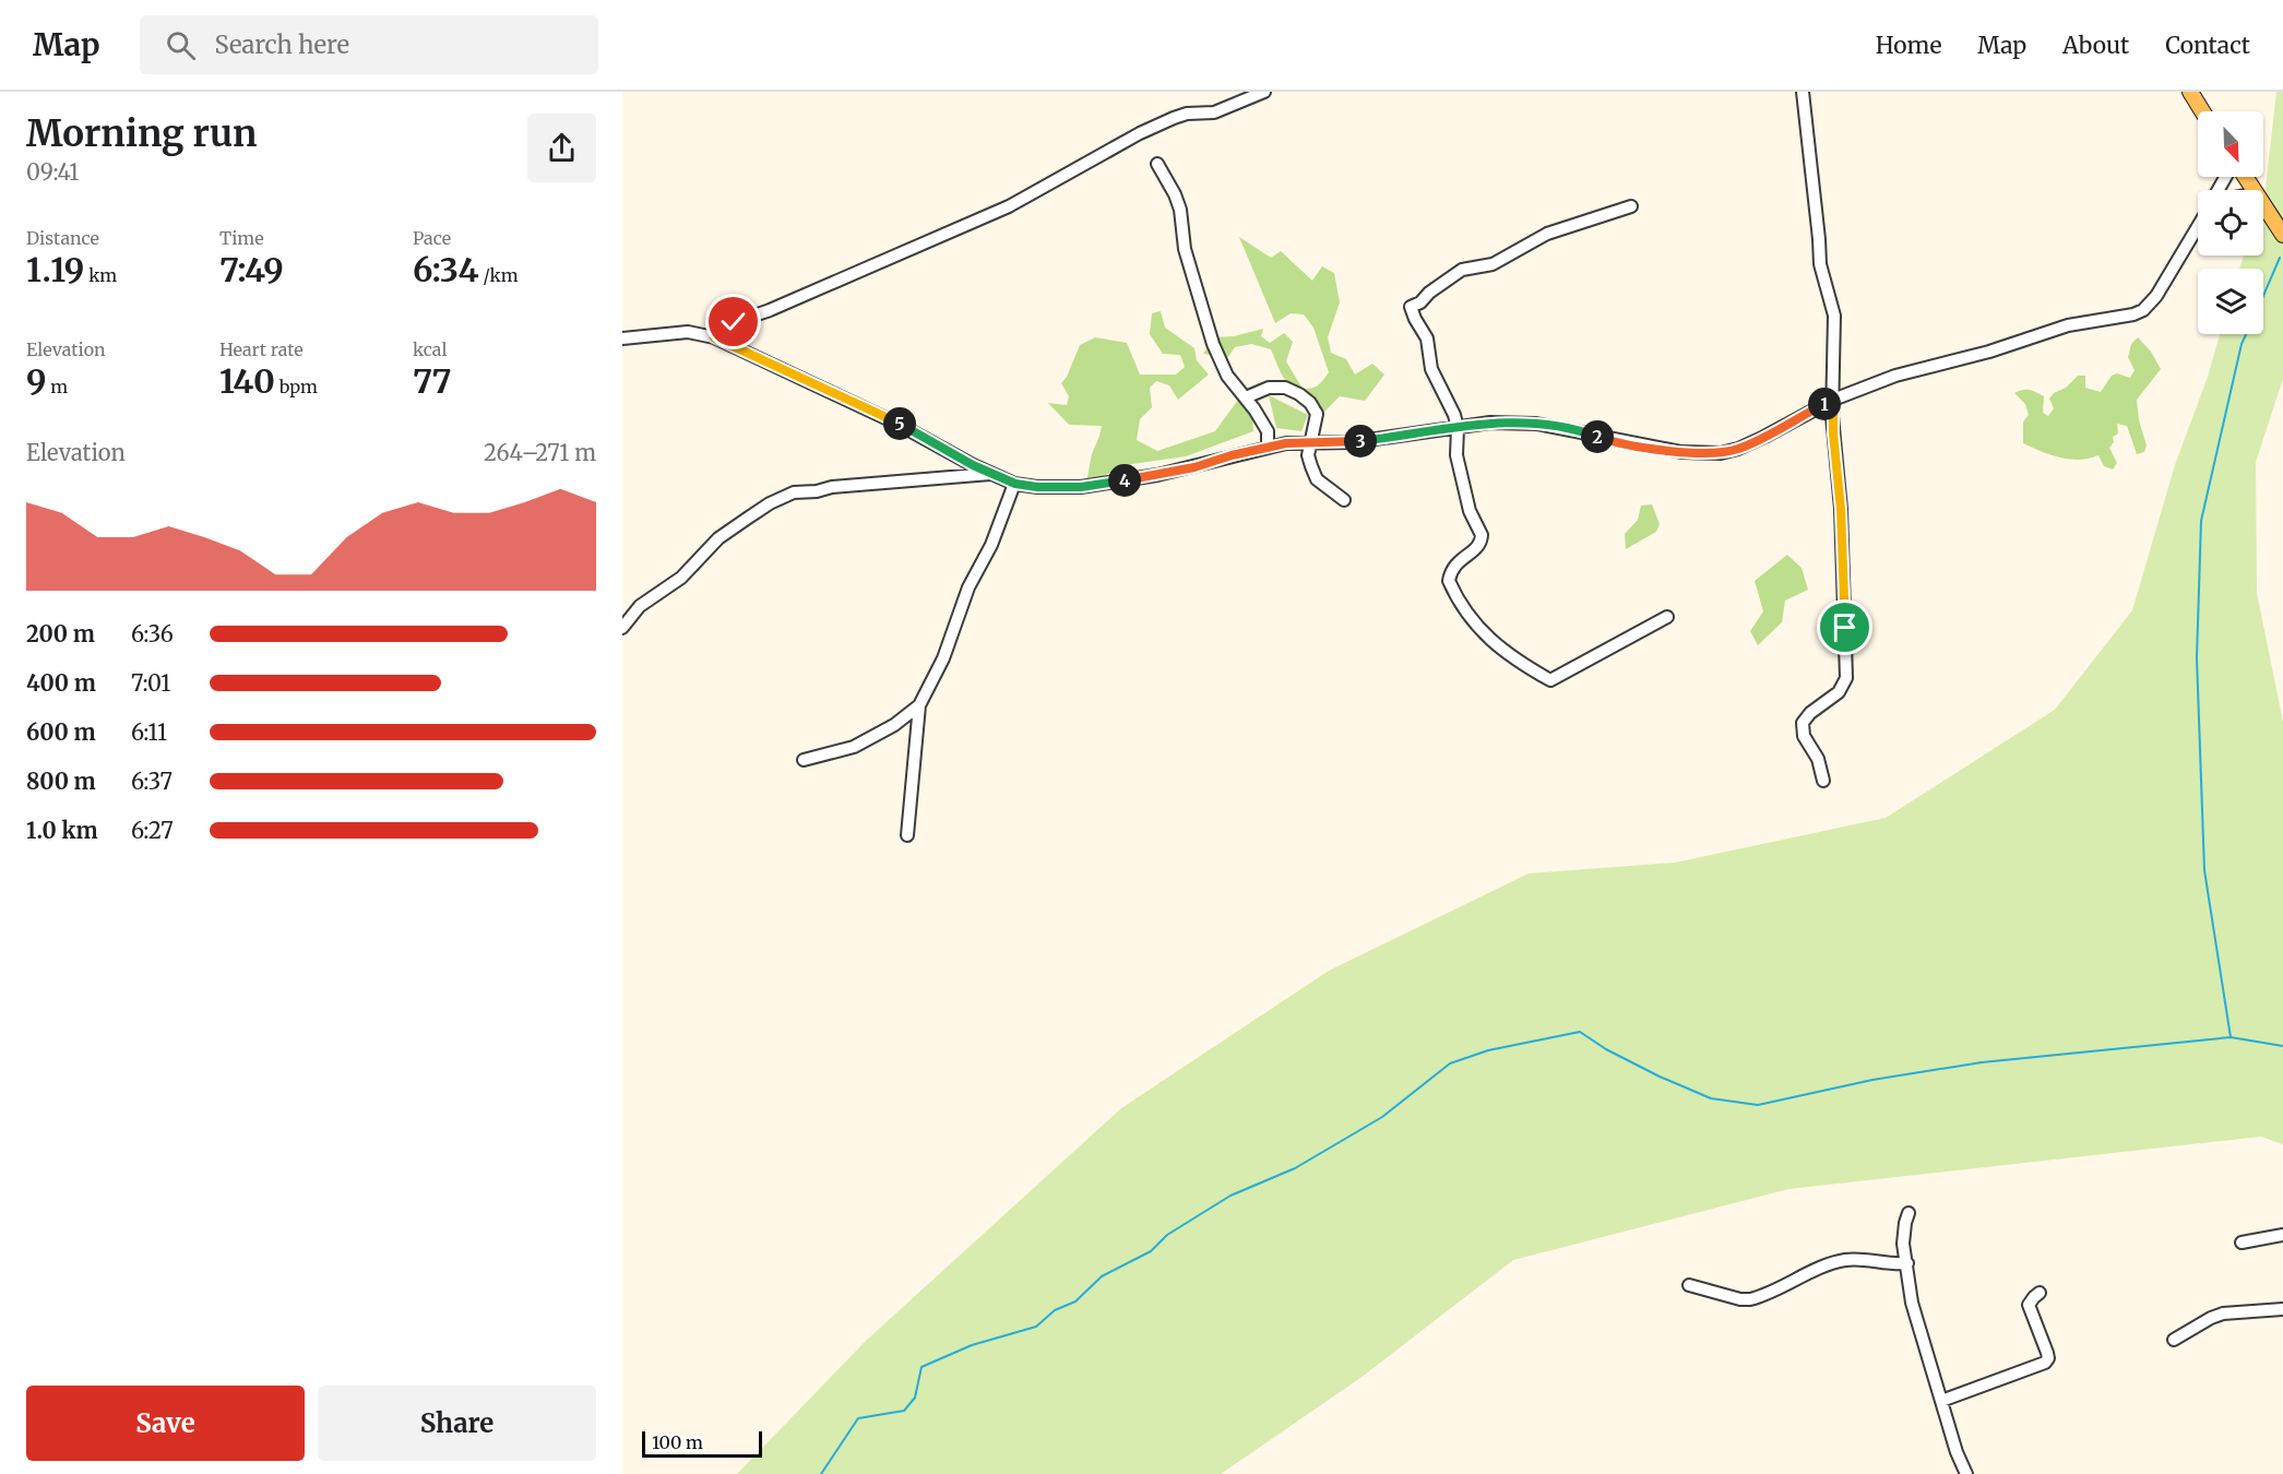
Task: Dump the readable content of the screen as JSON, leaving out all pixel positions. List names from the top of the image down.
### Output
{
  "scale_bar": "100 m",
  "north": "bottom right",
  "page": {
    "header": "Map",
    "search": "Search here",
    "nav": [
      "Home",
      "Map",
      "About",
      "Contact"
    ],
    "heading": ["Morning run", "09:41"],
    "stats": [
      ["Distance", "1.19 km"],
      ["Time", "7:49"],
      ["Pace", "6:34 /km"],
      ["Elevation", "9 m"],
      ["Heart rate", "140 bpm"],
      ["kcal", "77"]
    ],
    "pins": [
      "1",
      "5",
      "2",
      "3",
      "4"
    ],
    "chart": ["Elevation", "264–271 m"],
    "list": [
      {
        "name": "200 m",
        "note": "6:36"
      },
      {
        "name": "400 m",
        "note": "7:01"
      },
      {
        "name": "600 m",
        "note": "6:11"
      },
      {
        "name": "800 m",
        "note": "6:37"
      },
      {
        "name": "1.0 km",
        "note": "6:27"
      }
    ],
    "buttons": ["Save", "Share"],
    "scale": "100 m"
  }
}
